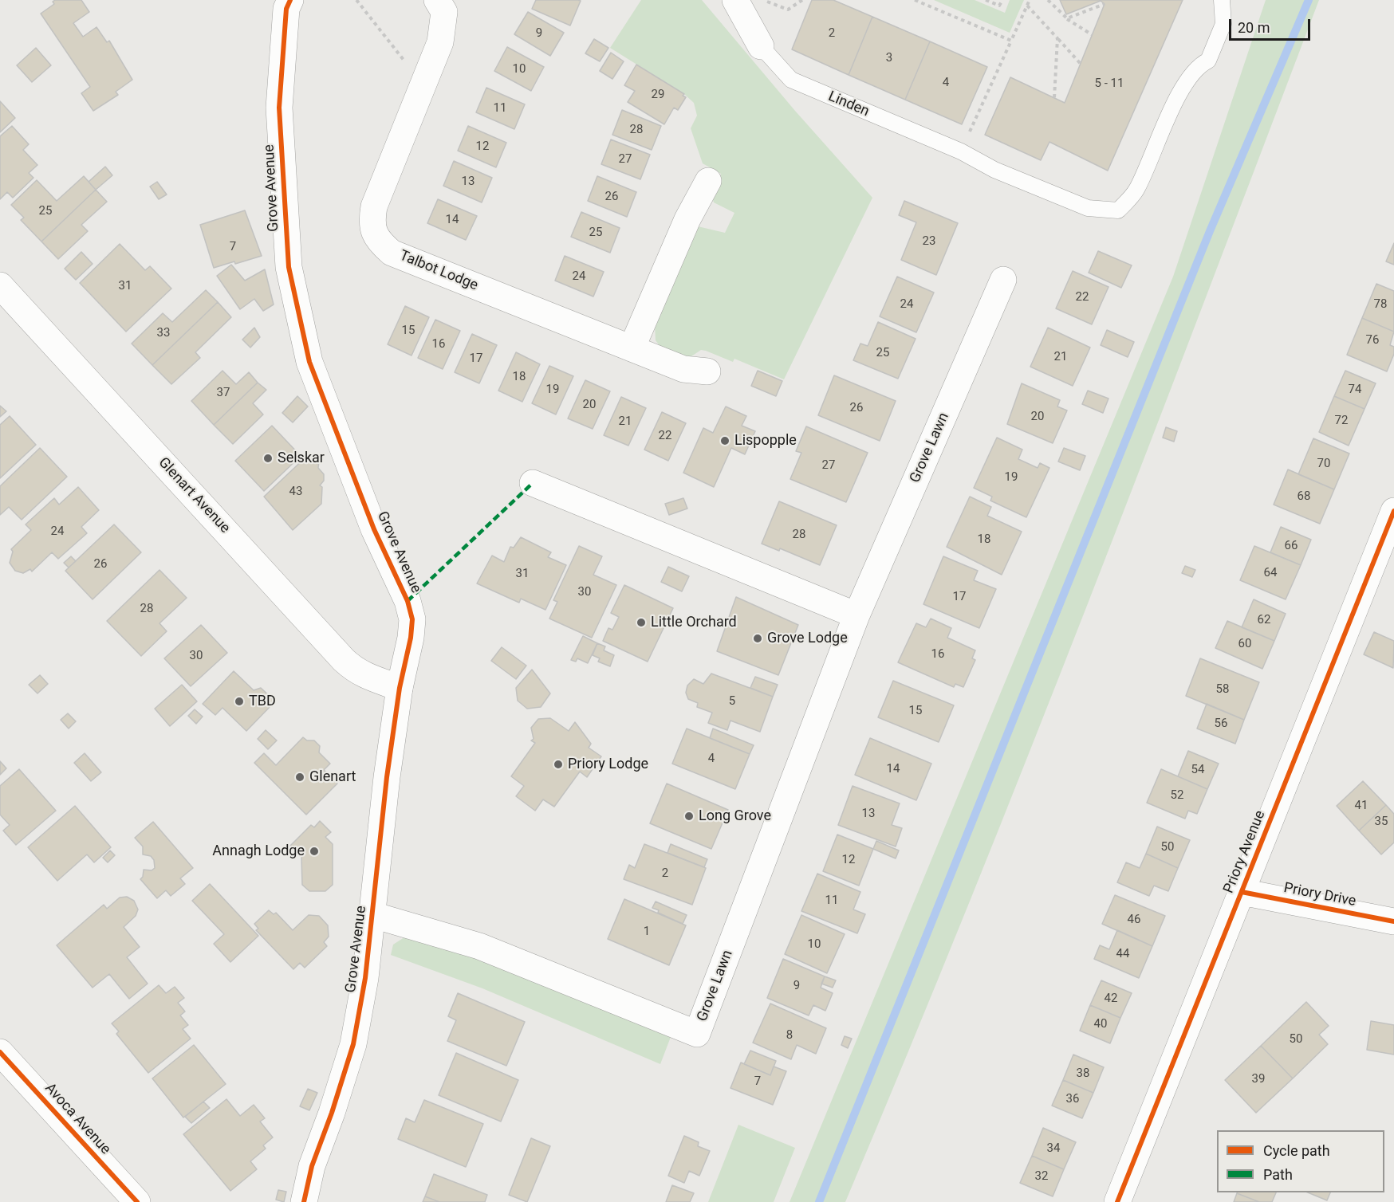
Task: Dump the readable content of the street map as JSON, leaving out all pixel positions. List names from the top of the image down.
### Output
{
  "streets": {
    "street": [
      "Linden",
      "Grove Avenue",
      "Talbot Lodge",
      "Grove Lawn",
      "Glenart Avenue",
      "Priory Avenue",
      "Priory Drive",
      "Avoca Avenue"
    ]
  },
  "crossings": [
    ["Grove Avenue", "Grove Lawn"],
    ["Grove Avenue", "Glenart Avenue"],
    ["Priory Avenue", "Priory Drive"]
  ],
  "places": [
    "Lispopple",
    "Selskar",
    "Little Orchard",
    "Grove Lodge",
    "TBD",
    "Priory Lodge",
    "Glenart",
    "Long Grove",
    "Annagh Lodge"
  ],
  "house_numbers": [
    "9",
    "2",
    "3",
    "10",
    "4",
    "5 - 11",
    "29",
    "11",
    "28",
    "12",
    "27",
    "13",
    "26",
    "25",
    "14",
    "25",
    "23",
    "7",
    "24",
    "31",
    "22",
    "24",
    "78",
    "15",
    "33",
    "76",
    "16",
    "25",
    "21",
    "17",
    "18",
    "19",
    "74",
    "37",
    "20",
    "26",
    "20",
    "72",
    "21",
    "22",
    "70",
    "27",
    "19",
    "43",
    "68",
    "24",
    "28",
    "18",
    "66",
    "26",
    "64",
    "31",
    "30",
    "17",
    "28",
    "62",
    "60",
    "16",
    "30",
    "58",
    "5",
    "15",
    "56",
    "4",
    "14",
    "54",
    "52",
    "41",
    "13",
    "35",
    "50",
    "12",
    "2",
    "11",
    "46",
    "1",
    "10",
    "44",
    "9",
    "42",
    "40",
    "8",
    "50",
    "38",
    "39",
    "7",
    "36",
    "34",
    "32"
  ],
  "legend": ["Cycle path", "Path"],
  "scale_bar": "20 m"
}
